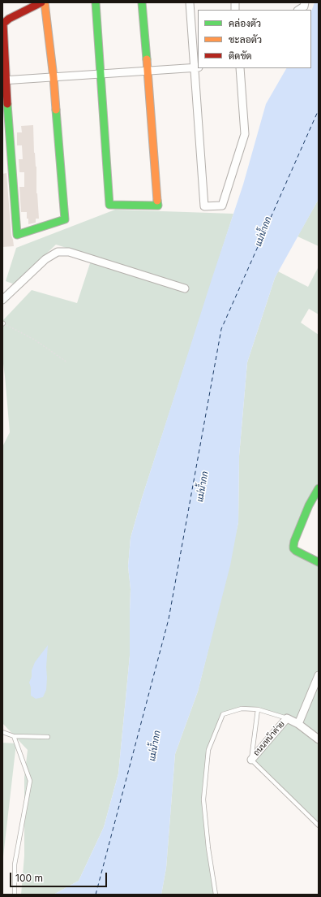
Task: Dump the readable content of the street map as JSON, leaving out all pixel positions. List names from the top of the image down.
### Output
{
  "streets": {
    "street": ["ถนนหน้าค่าย"]
  },
  "water": ["แม่น้ำกก"],
  "legend": ["คล่องตัว", "ชะลอตัว", "ติดขัด"],
  "scale_bar": "100 m"
}
